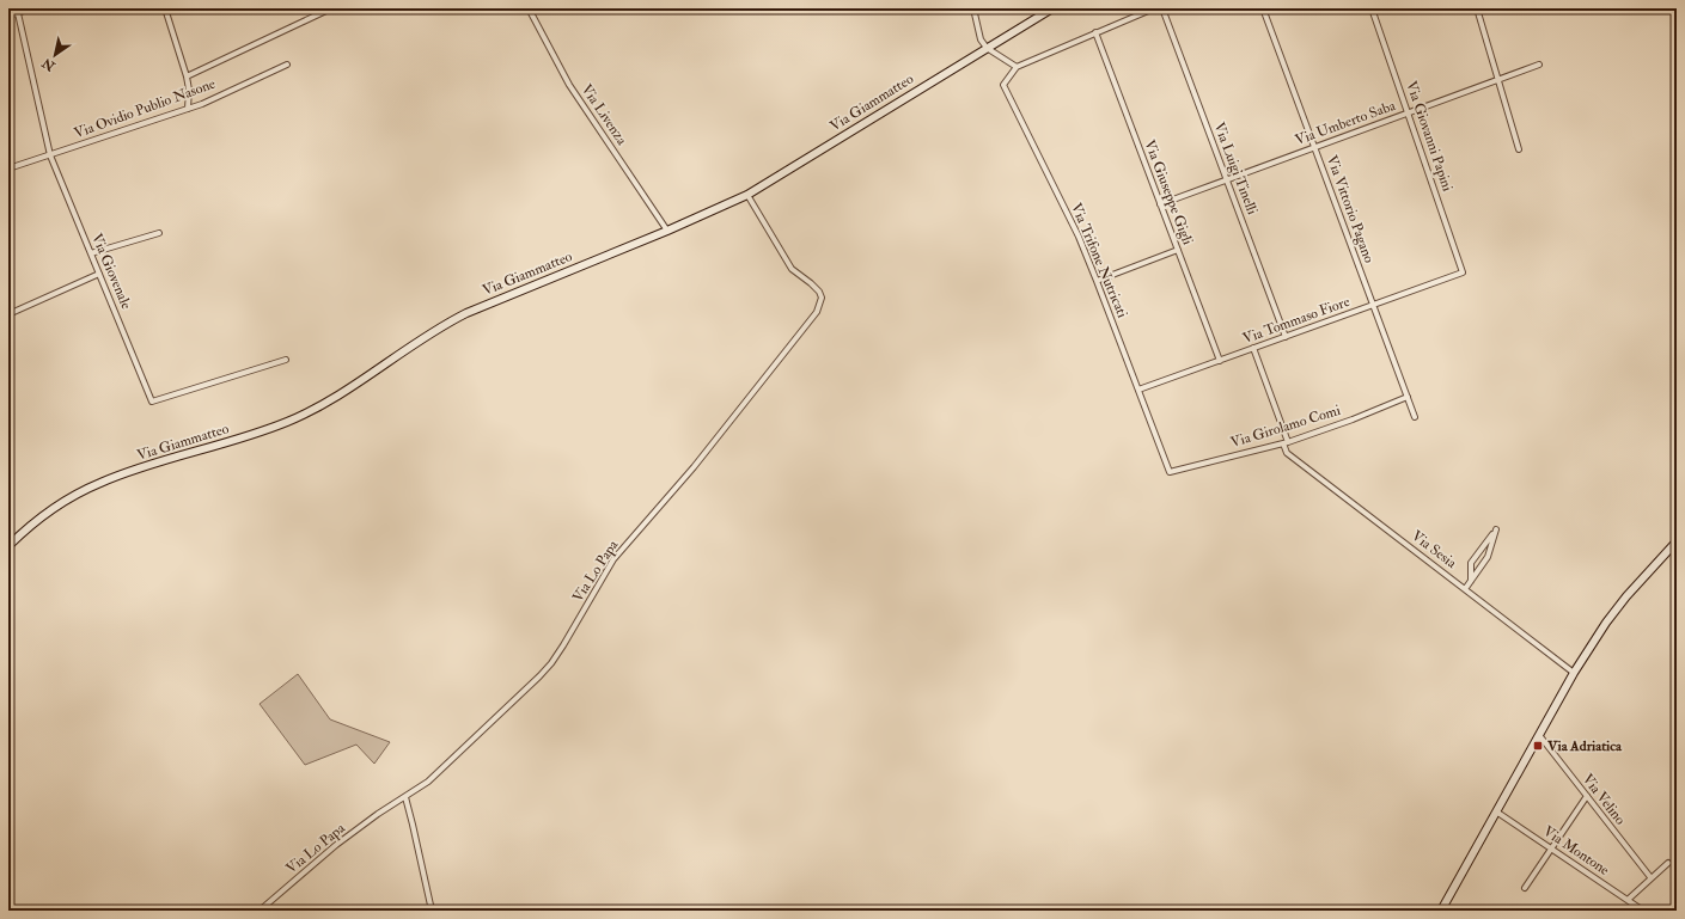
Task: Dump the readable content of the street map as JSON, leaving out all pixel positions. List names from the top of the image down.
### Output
{
  "streets": {
    "street": [
      "Via Giammatteo",
      "Via Ovidio Publio Nasone",
      "Via Livenza",
      "Via Umberto Saba",
      "Via Giovanni Papini",
      "Via Luigi Tinelli",
      "Via Giuseppe Gigli",
      "Via Vittorio Pagano",
      "Via Trifone Nutricati",
      "Via Giovenale",
      "Via Tommaso Fiore",
      "Via Girolamo Comi",
      "Via Sesia",
      "Via Lo Papa",
      "Via Velino",
      "Via Montone"
    ]
  },
  "crossings": [
    ["Via Giammatteo", "Via Livenza"],
    ["Via Giammatteo", "Via Lo Papa"],
    ["Via Ovidio Publio Nasone", "Via Giovenale"],
    ["Via Umberto Saba", "Via Giovanni Papini"],
    ["Via Umberto Saba", "Via Luigi Tinelli"],
    ["Via Umberto Saba", "Via Giuseppe Gigli"],
    ["Via Umberto Saba", "Via Vittorio Pagano"],
    ["Via Giovanni Papini", "Via Tommaso Fiore"],
    ["Via Luigi Tinelli", "Via Tommaso Fiore"],
    ["Via Giuseppe Gigli", "Via Tommaso Fiore"],
    ["Via Vittorio Pagano", "Via Tommaso Fiore"],
    ["Via Vittorio Pagano", "Via Girolamo Comi"],
    ["Via Trifone Nutricati", "Via Tommaso Fiore"],
    ["Via Trifone Nutricati", "Via Girolamo Comi"],
    ["Via Tommaso Fiore", "Via Sesia"],
    ["Via Girolamo Comi", "Via Sesia"]
  ],
  "places": {
    "transit": ["Via Adriatica"]
  },
  "north": "bottom left"
}
